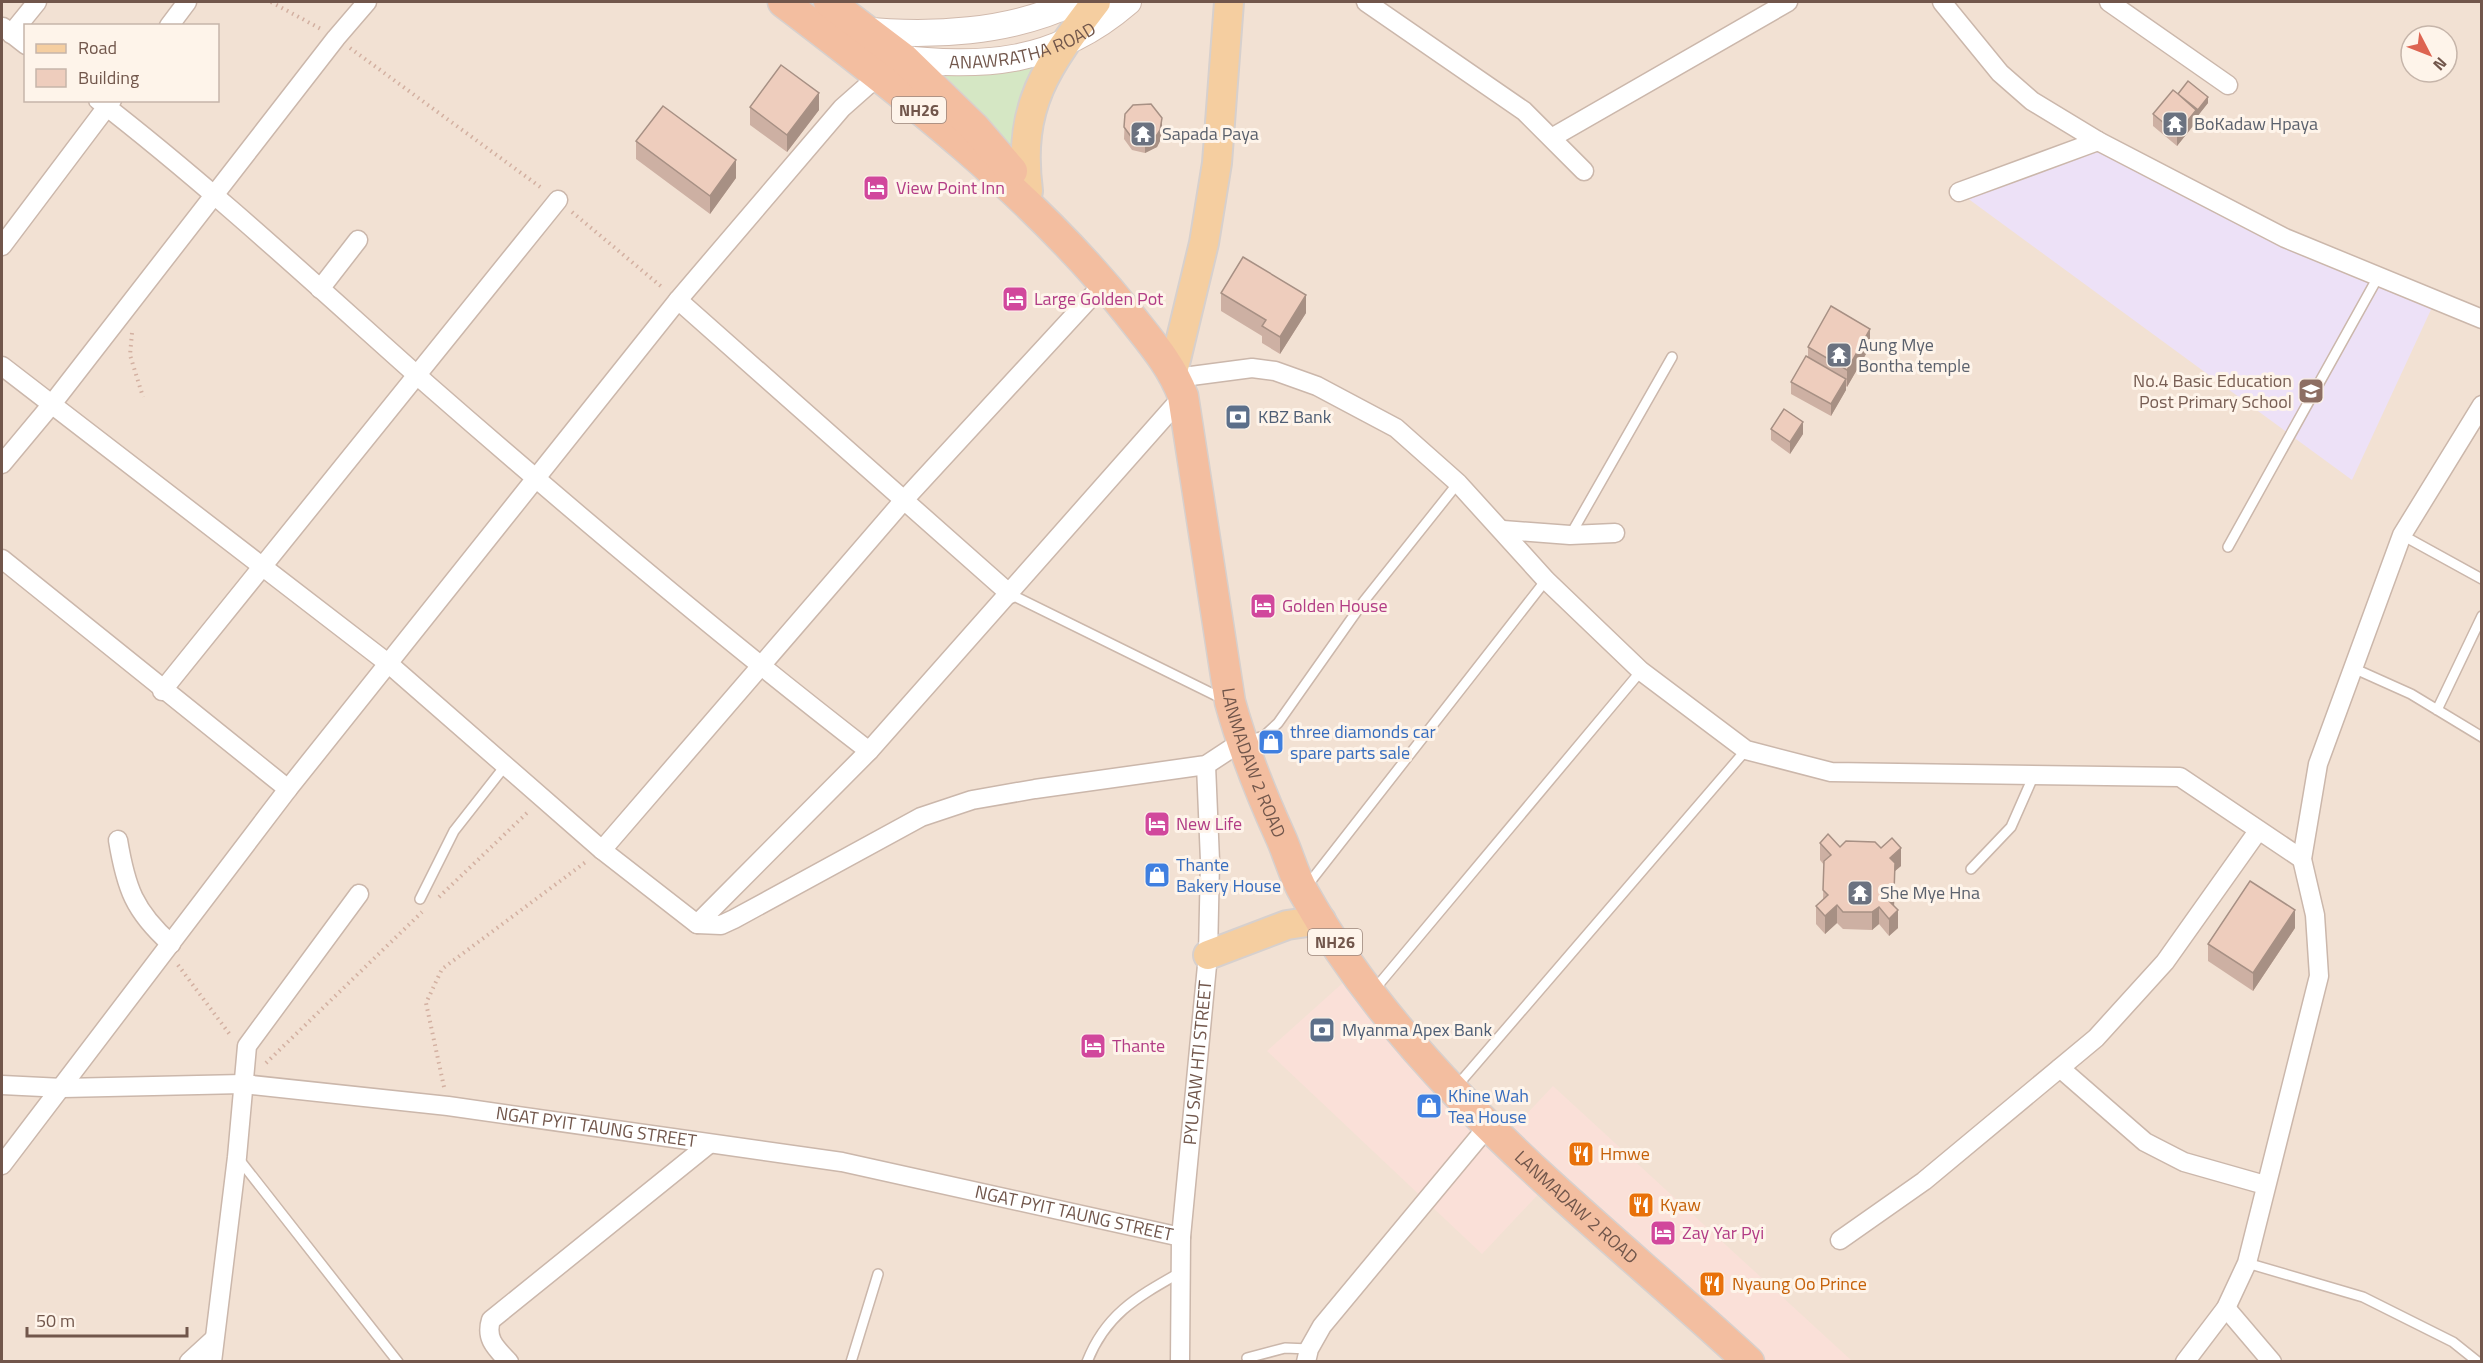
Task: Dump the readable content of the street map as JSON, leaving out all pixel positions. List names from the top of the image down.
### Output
{
  "streets": {
    "highway": ["ANAWRATHA ROAD", "NH26", "LANMADAW 2 ROAD"],
    "street": ["PYU SAW HTI STREET", "NGAT PYIT TAUNG STREET"]
  },
  "crossings": [
    ["ANAWRATHA ROAD", "NH26"],
    ["NH26", "LANMADAW 2 ROAD"],
    ["PYU SAW HTI STREET", "NGAT PYIT TAUNG STREET"]
  ],
  "places": {
    "temple": [
      "BoKadaw Hpaya",
      "Sapada Paya",
      "Aung Mye Bontha temple",
      "She Mye Hna"
    ],
    "hotel": [
      "View Point Inn",
      "Large Golden Pot",
      "Golden House",
      "New Life",
      "Thante",
      "Zay Yar Pyi"
    ],
    "school or university": ["No.4 Basic Education Post Primary School"],
    "bank": ["KBZ Bank", "Myanma Apex Bank"],
    "shop": ["three diamonds car spare parts sale", "Thante Bakery House", "Khine Wah Tea House"],
    "restaurant": ["Hmwe", "Kyaw", "Nyaung Oo Prince"]
  },
  "legend": ["Road", "Building"],
  "scale_bar": "50 m",
  "north": "bottom right"
}
